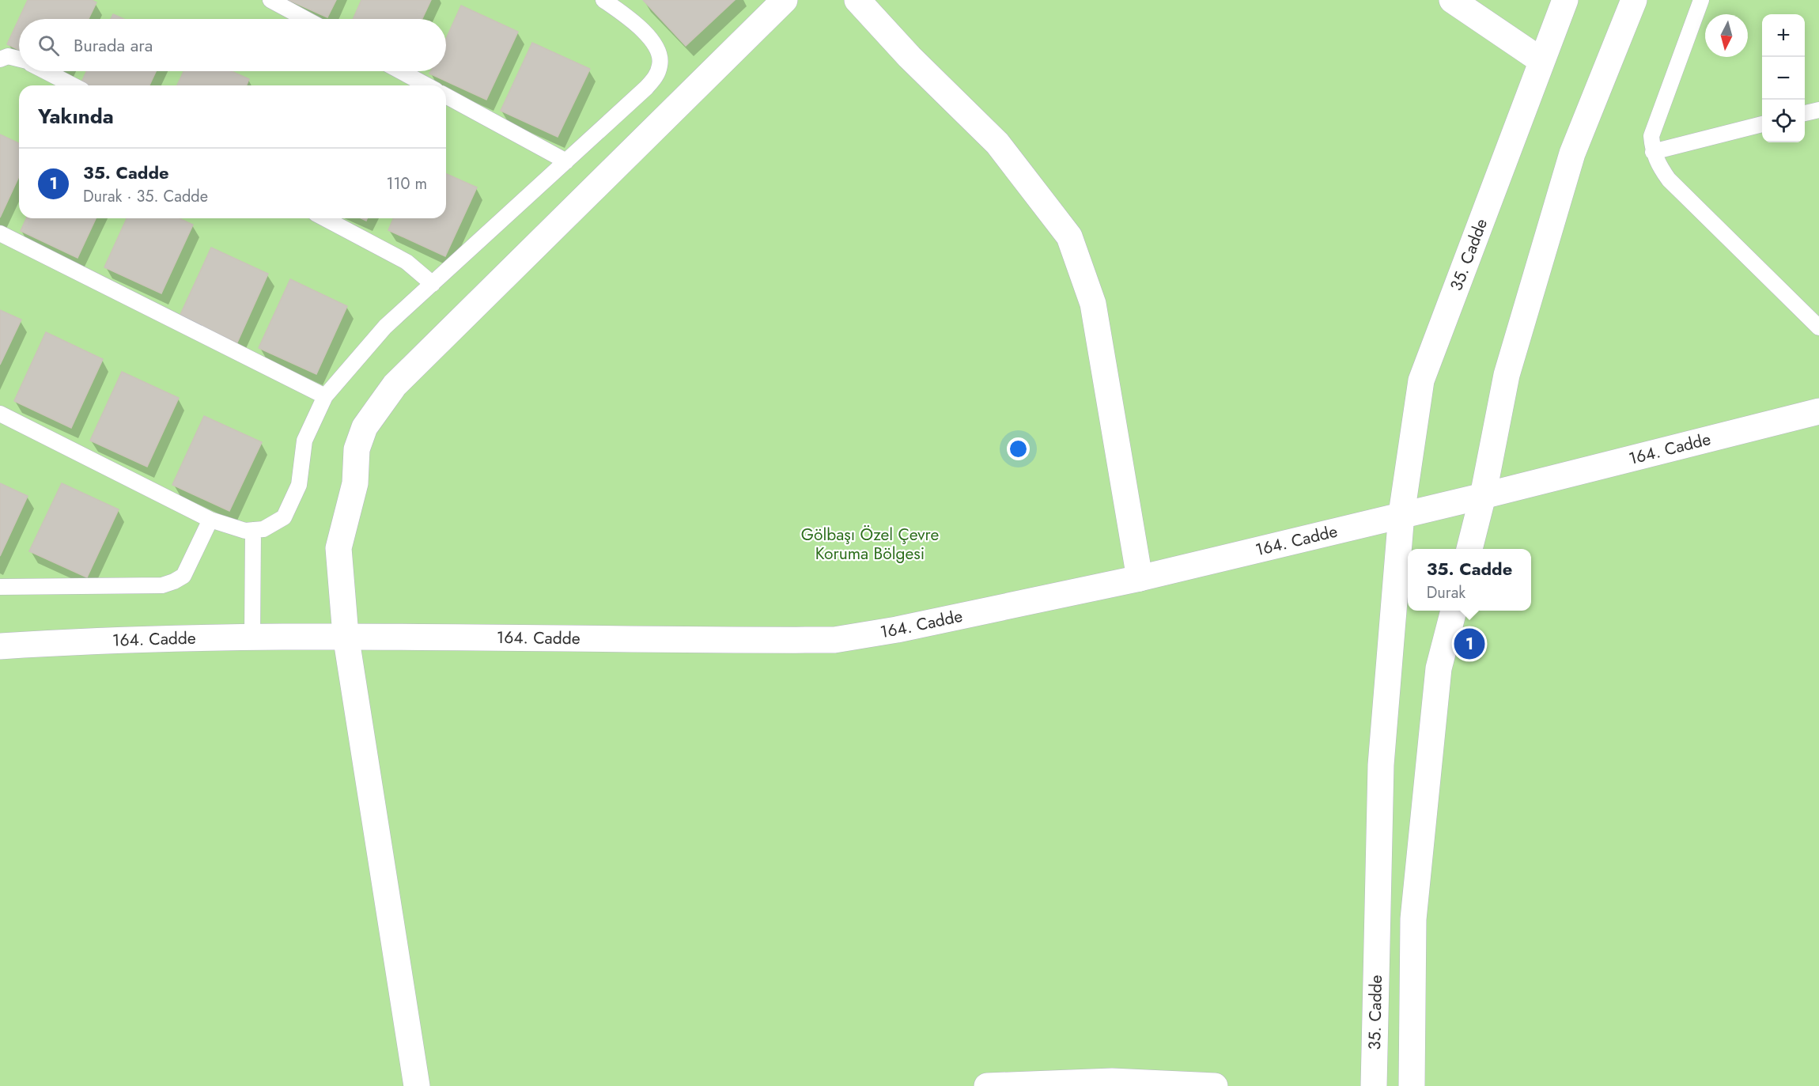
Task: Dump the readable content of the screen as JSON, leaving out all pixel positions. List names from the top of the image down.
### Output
{
  "streets": {
    "street": ["35. Cadde", "164. Cadde"]
  },
  "crossings": [
    ["35. Cadde", "164. Cadde"]
  ],
  "parks": ["Gölbaşı Özel Çevre Koruma Bölgesi"],
  "north": "bottom",
  "page": {
    "map_buttons": ["+", "−"],
    "search": "Burada ara",
    "heading": "Yakında",
    "list": [
      {
        "mark": "1",
        "name": "35. Cadde",
        "note": "Durak · 35. Cadde",
        "value": "110 m"
      }
    ],
    "popup": ["35. Cadde", "Durak"],
    "pins": "1"
  }
}
